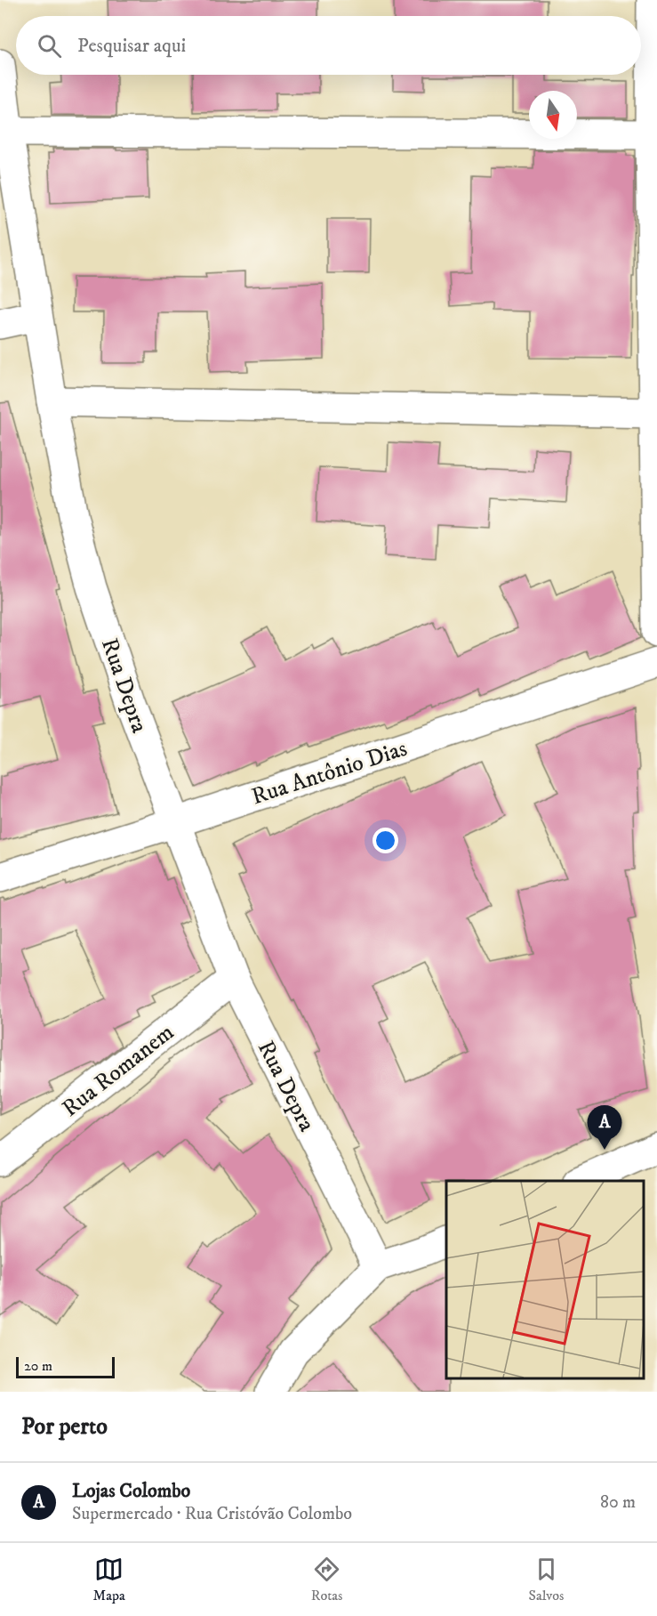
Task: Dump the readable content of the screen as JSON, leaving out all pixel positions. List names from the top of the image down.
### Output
{
  "streets": {
    "street": ["Rua Depra", "Rua Antônio Dias", "Rua Romanem"]
  },
  "crossings": [
    ["Rua Depra", "Rua Antônio Dias"],
    ["Rua Depra", "Rua Romanem"]
  ],
  "scale_bar": "20 m",
  "north": "bottom",
  "page": {
    "search": "Pesquisar aqui",
    "pins": "A",
    "scale": "20 m",
    "heading": "Por perto",
    "list": [
      {
        "mark": "A",
        "name": "Lojas Colombo",
        "note": "Supermercado · Rua Cristóvão Colombo",
        "value": "80 m"
      }
    ],
    "nav": ["Mapa", "Rotas", "Salvos"]
  }
}
